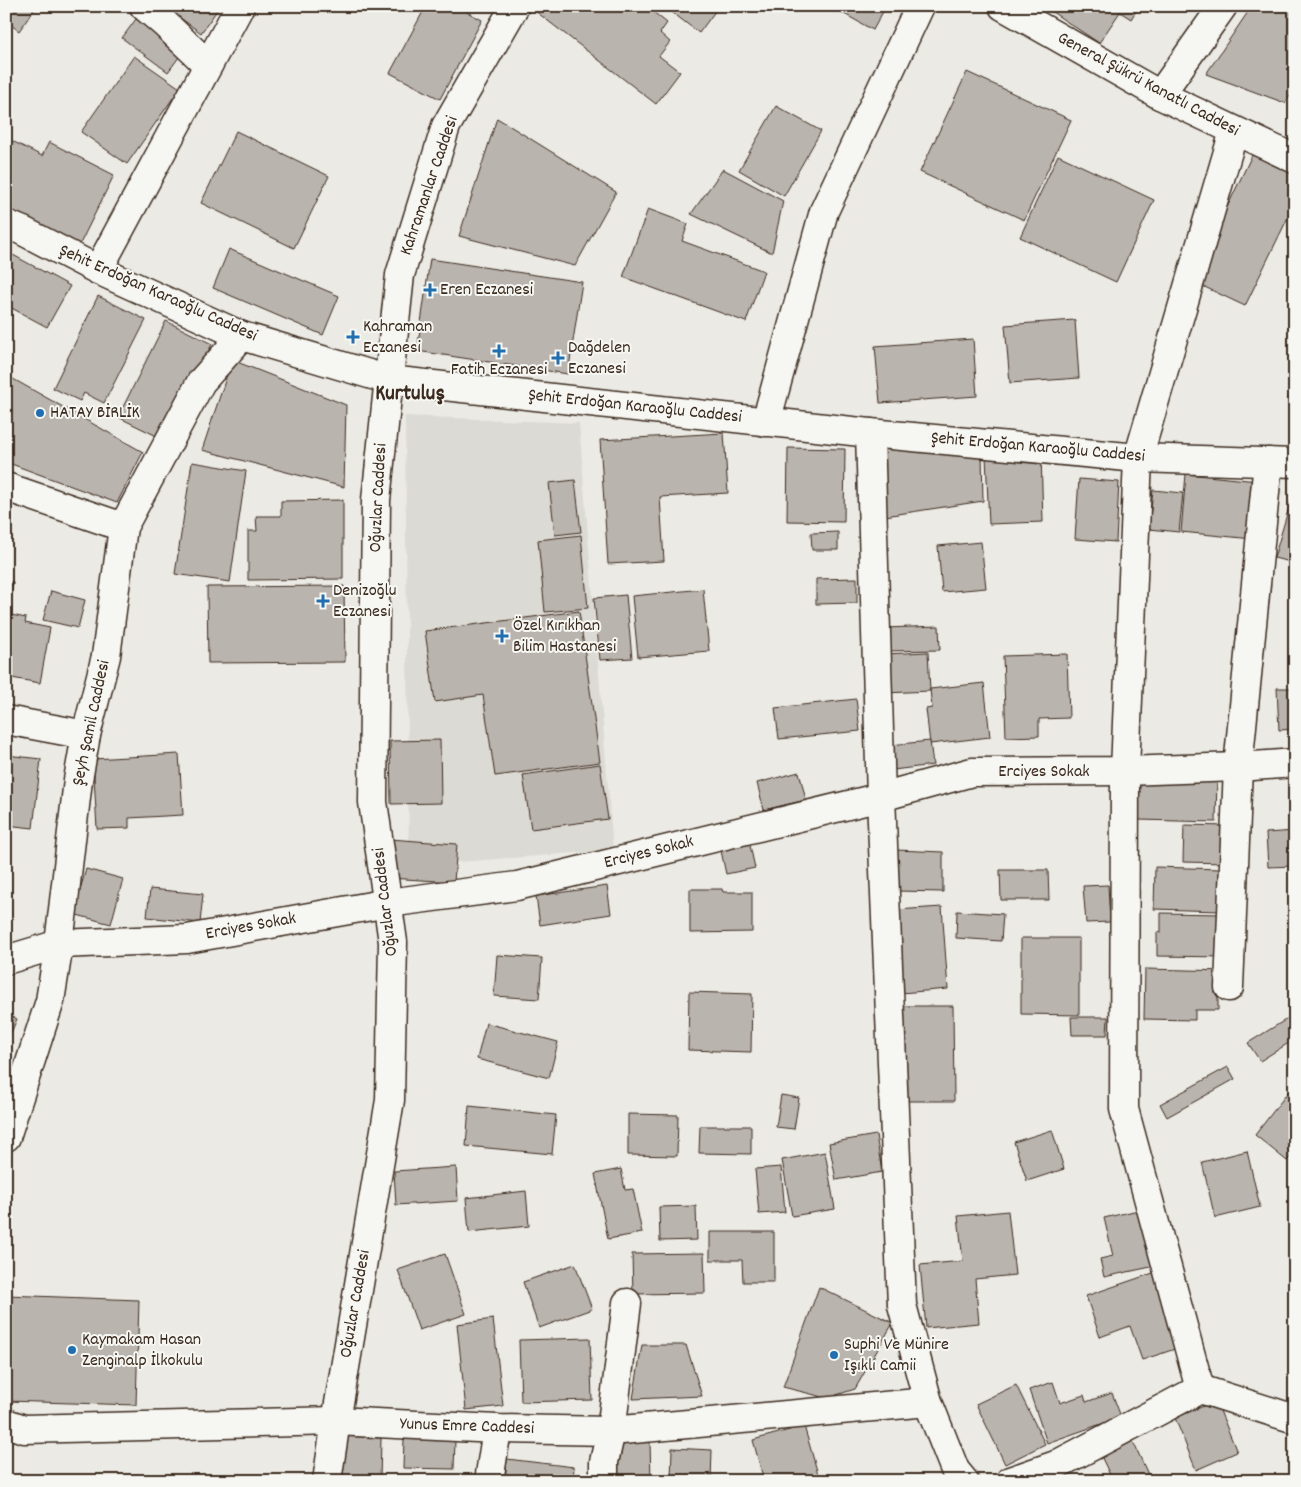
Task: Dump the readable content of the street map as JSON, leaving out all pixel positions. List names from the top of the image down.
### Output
{
  "streets": {
    "street": [
      "General Şükrü Kanatlı Caddesi",
      "Kahramanlar Caddesi",
      "Şehit Erdoğan Karaoğlu Caddesi",
      "Oğuzlar Caddesi",
      "Şeyh Şamil Caddesi",
      "Erciyes Sokak",
      "Yunus Emre Caddesi"
    ]
  },
  "crossings": [
    ["Kahramanlar Caddesi", "Şehit Erdoğan Karaoğlu Caddesi"],
    ["Kahramanlar Caddesi", "Oğuzlar Caddesi"],
    ["Şehit Erdoğan Karaoğlu Caddesi", "Oğuzlar Caddesi"],
    ["Şehit Erdoğan Karaoğlu Caddesi", "Şeyh Şamil Caddesi"],
    ["Oğuzlar Caddesi", "Erciyes Sokak"],
    ["Oğuzlar Caddesi", "Yunus Emre Caddesi"],
    ["Şeyh Şamil Caddesi", "Erciyes Sokak"]
  ],
  "districts": ["Kurtuluş"],
  "places": {
    "health": [
      "Eren Eczanesi",
      "Kahraman Eczanesi",
      "Fatih Eczanesi",
      "Dağdelen Eczanesi",
      "Denizoğlu Eczanesi",
      "Özel Kırıkhan Bilim Hastanesi"
    ],
    "other": ["HATAY BİRLİK", "Kaymakam Hasan Zenginalp İlkokulu", "Suphi Ve Münire Işıklı Camii"]
  }
}
